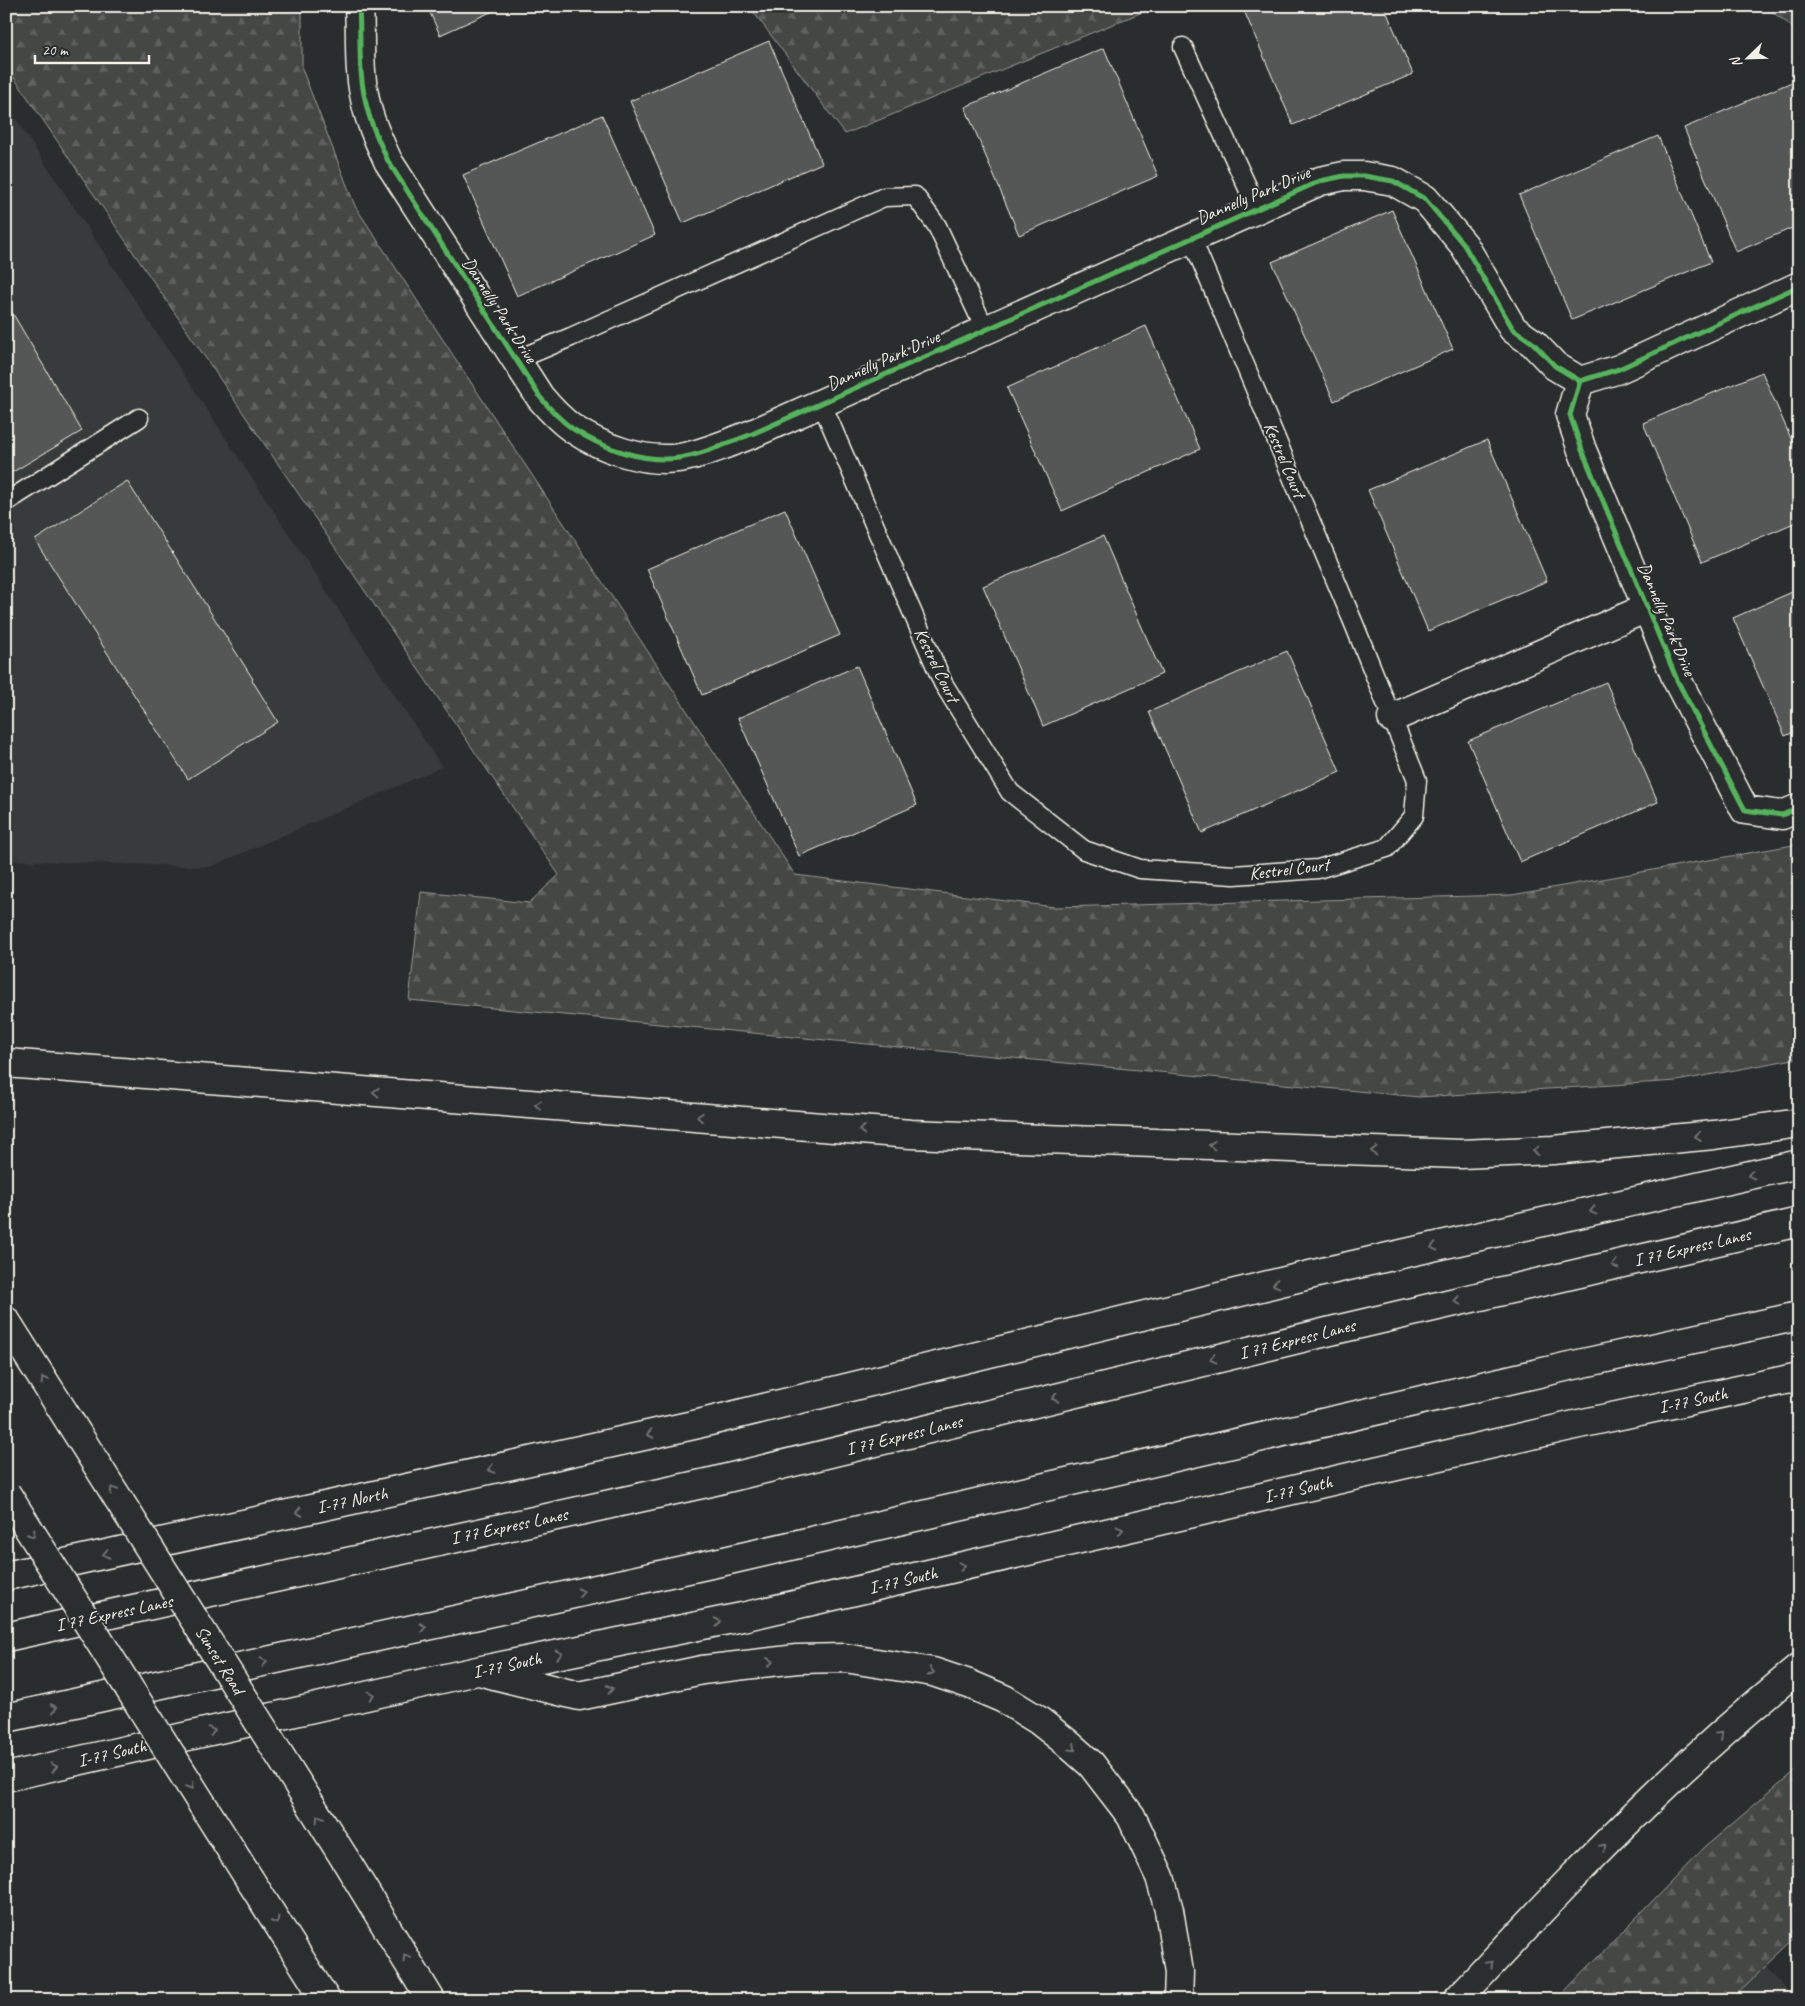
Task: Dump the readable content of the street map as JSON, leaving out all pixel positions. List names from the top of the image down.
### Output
{
  "streets": {
    "main road": [
      "Dannelly Park Drive",
      "I 77 Express Lanes",
      "I-77 South",
      "I-77 North",
      "Sunset Road"
    ],
    "lane": ["Kestrel Court"]
  },
  "crossings": [
    ["Dannelly Park Drive", "Kestrel Court"]
  ],
  "scale_bar": "20 m",
  "north": "bottom left"
}
